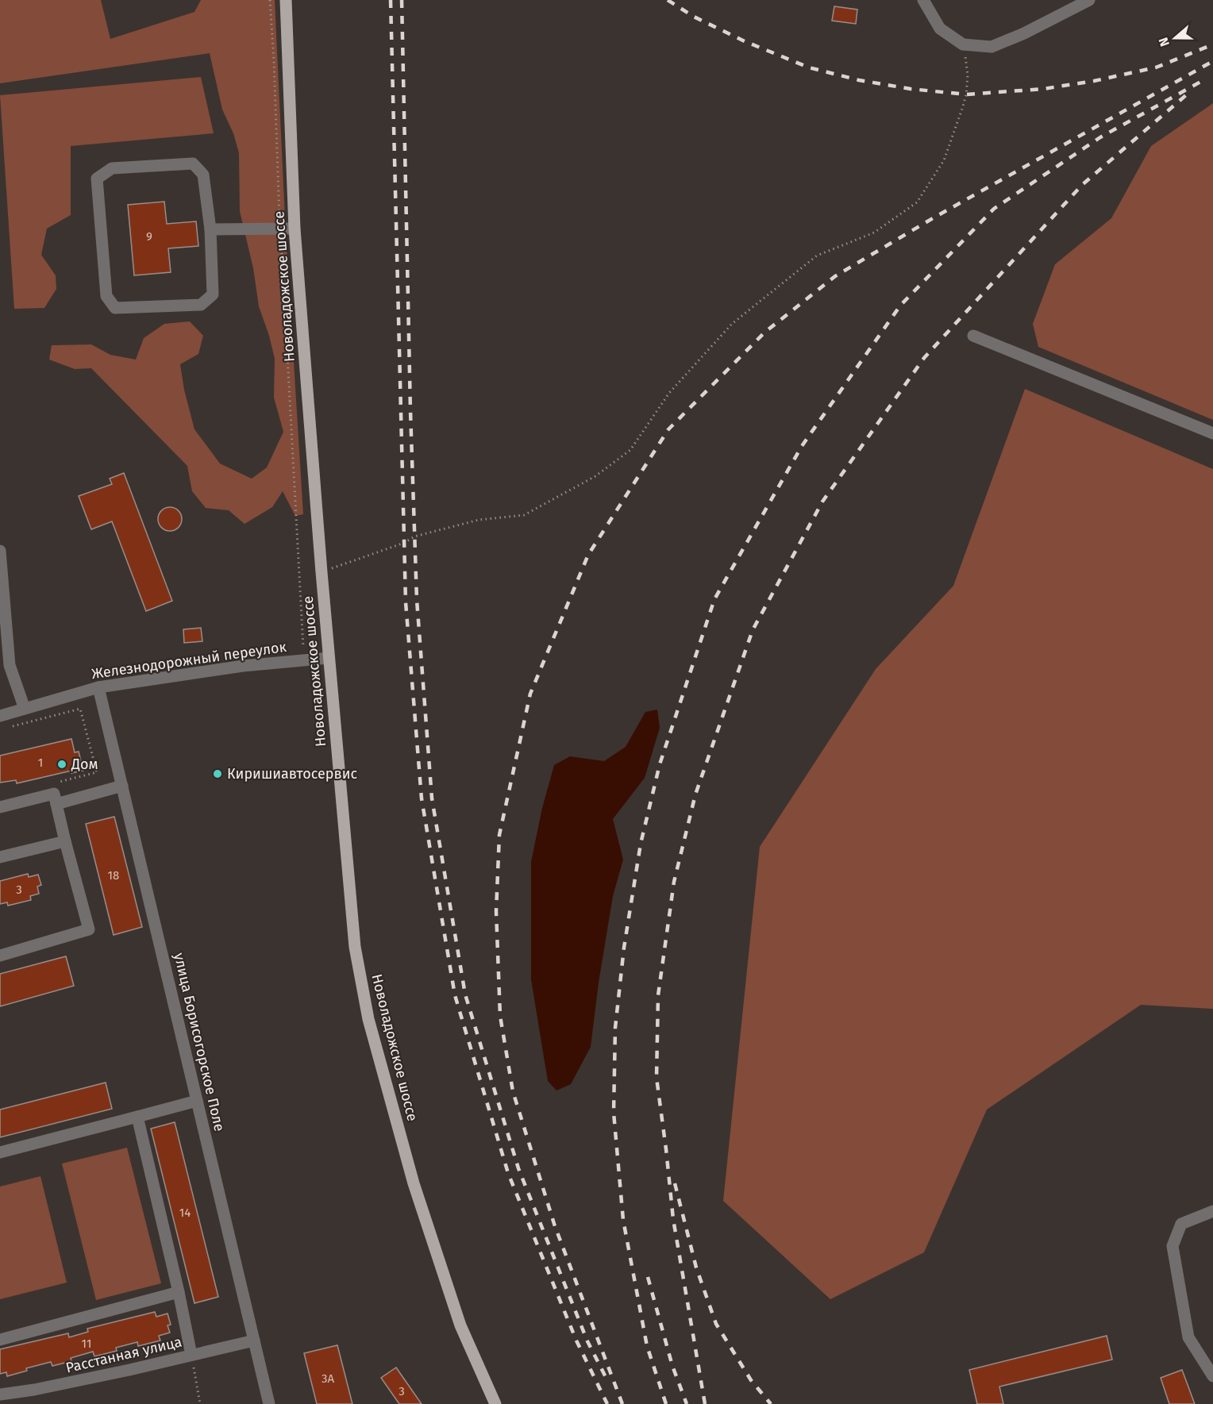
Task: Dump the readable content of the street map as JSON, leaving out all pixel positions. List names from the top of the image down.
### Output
{
  "streets": {
    "main road": ["Новоладожское шоссе"],
    "street": ["Железнодорожный переулок", "улица Борисогорское Поле", "Расстанная улица"]
  },
  "crossings": [
    ["Новоладожское шоссе", "Железнодорожный переулок"],
    ["Железнодорожный переулок", "улица Борисогорское Поле"],
    ["улица Борисогорское Поле", "Расстанная улица"]
  ],
  "places": ["Дом", "Киришиавтосервис"],
  "house_numbers": [
    "9",
    "1",
    "18",
    "3",
    "14",
    "11",
    "3А",
    "3"
  ],
  "north": "left"
}
